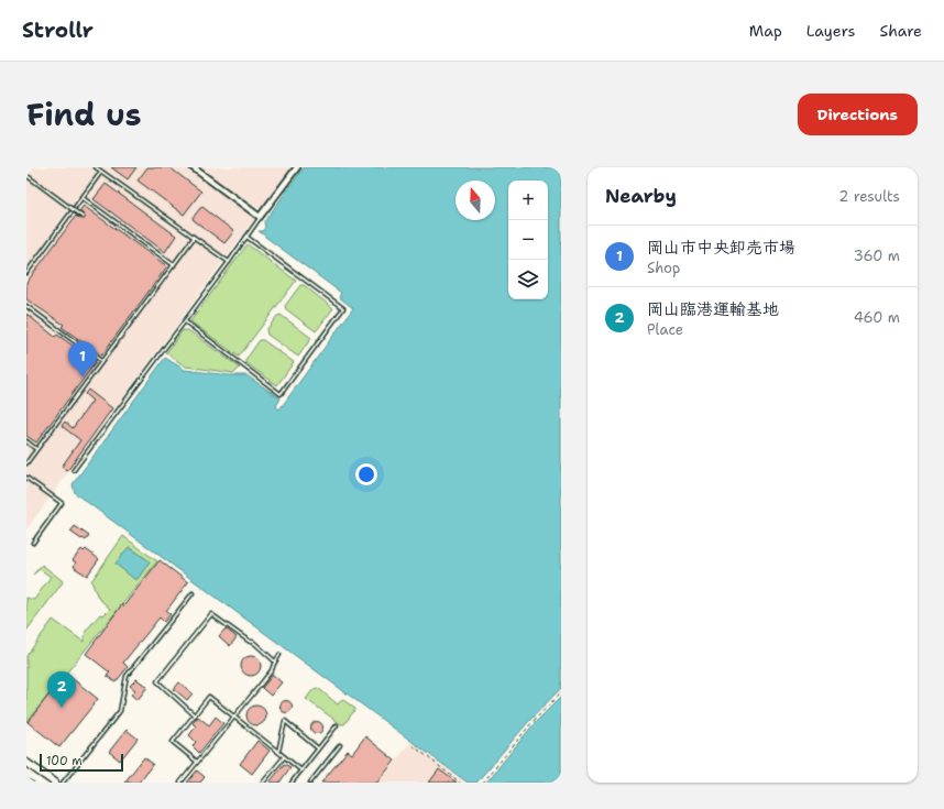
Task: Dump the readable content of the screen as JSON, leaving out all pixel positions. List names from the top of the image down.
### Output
{
  "scale_bar": "100 m",
  "north": "top",
  "page": {
    "header": "Strollr",
    "nav": ["Map", "Layers", "Share"],
    "title": "Find us",
    "buttons": "Directions",
    "heading": ["Nearby", "2 results"],
    "map_buttons": ["+", "−"],
    "list": [
      {
        "mark": "1",
        "name": "岡山市中央卸売市場",
        "note": "Shop",
        "value": "360 m"
      },
      {
        "mark": "2",
        "name": "岡山臨港運輸基地",
        "note": "Place",
        "value": "460 m"
      }
    ],
    "pins": ["1", "2"],
    "scale": "100 m"
  }
}
